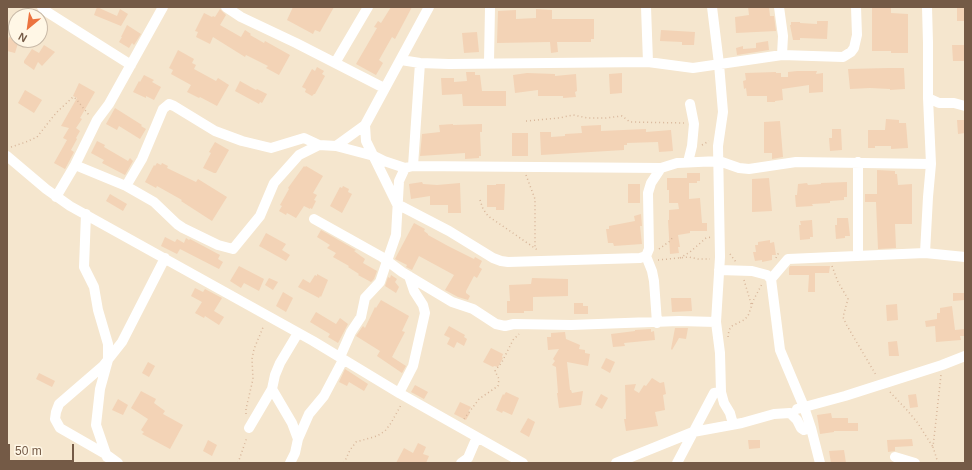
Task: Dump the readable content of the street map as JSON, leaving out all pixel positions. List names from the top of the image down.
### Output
{
  "scale_bar": "50 m",
  "north": "bottom left"
}
